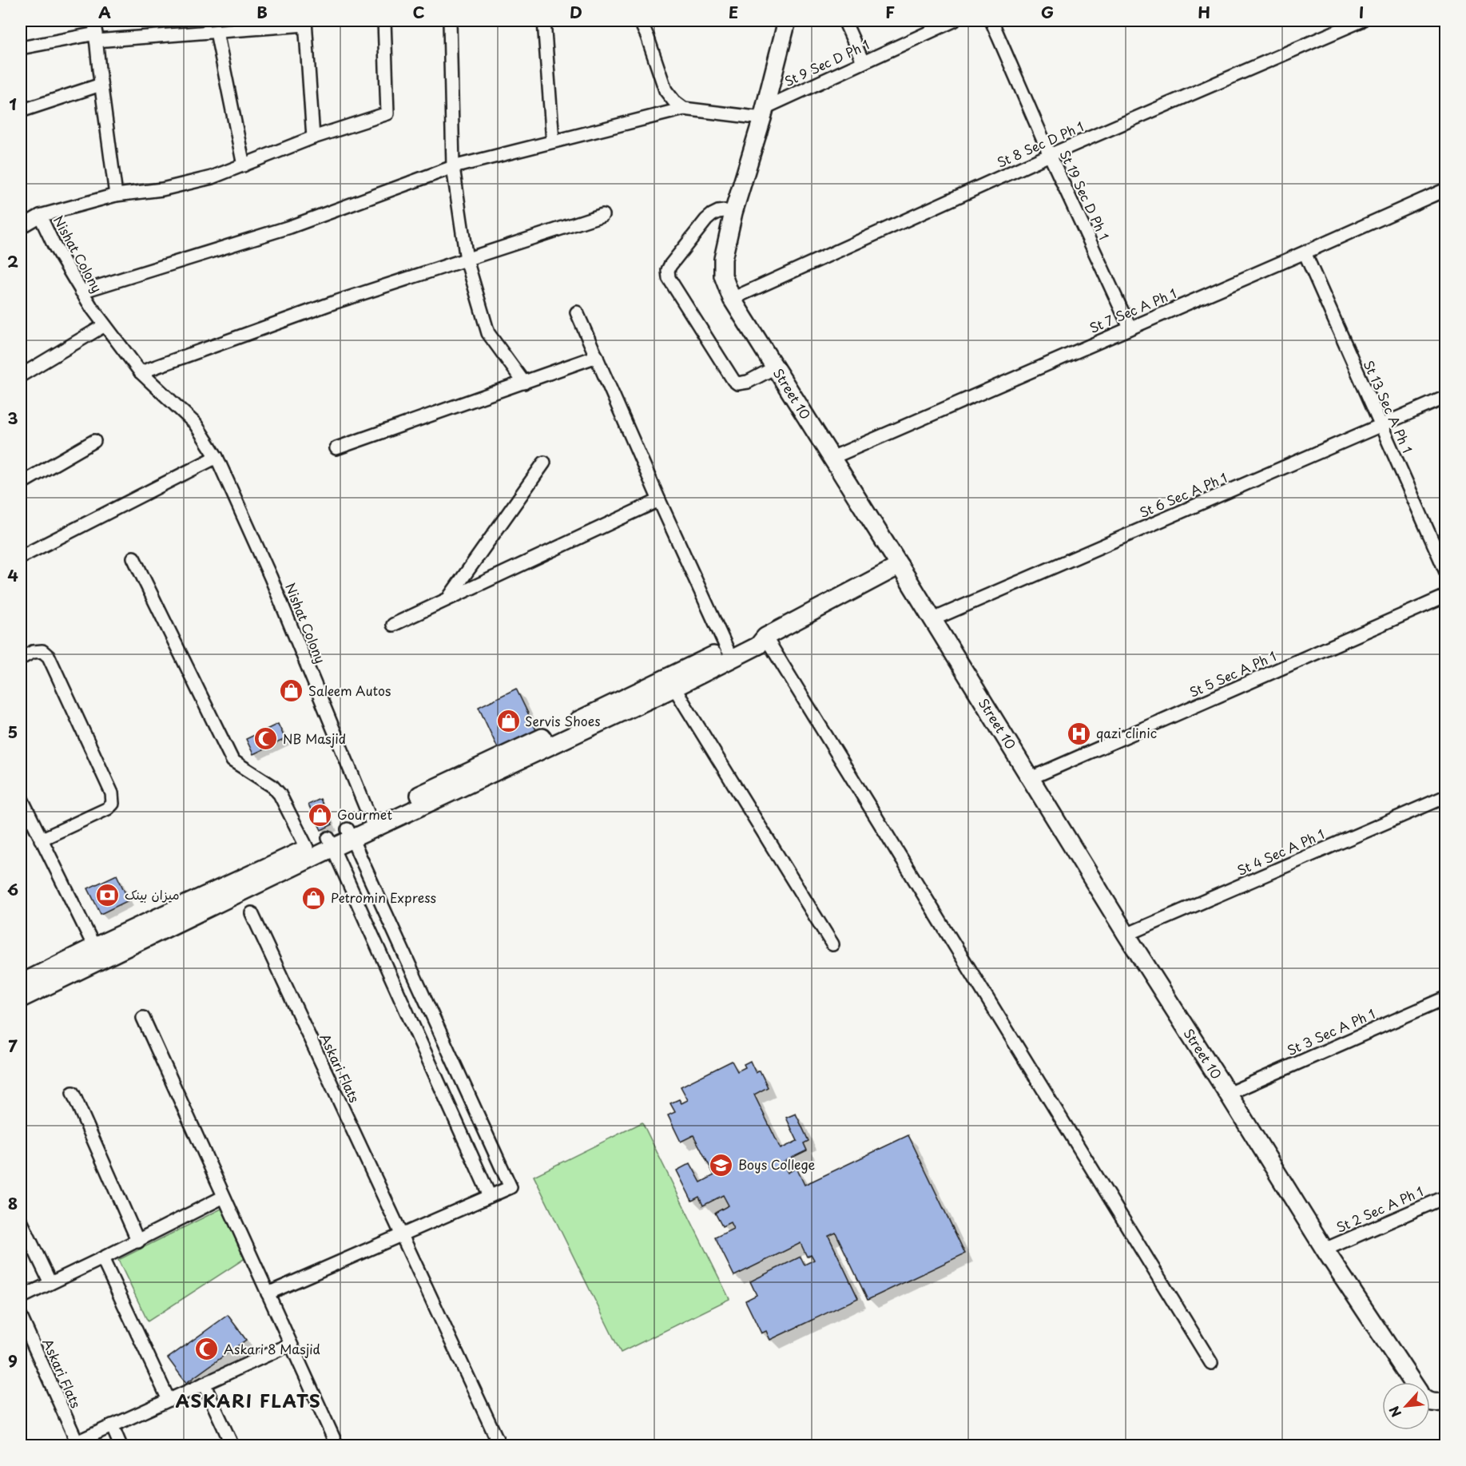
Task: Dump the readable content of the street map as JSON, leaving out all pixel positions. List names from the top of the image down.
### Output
{
  "streets": {
    "street": [
      "St 9 Sec D Ph 1",
      "St 8 Sec D Ph 1",
      "St 19 Sec D Ph 1",
      "Nishat Colony",
      "St 7 Sec A Ph 1",
      "Street 10",
      "St 13 Sec A Ph 1",
      "St 6 Sec A Ph 1",
      "St 5 Sec A Ph 1",
      "St 4 Sec A Ph 1",
      "St 3 Sec A Ph 1",
      "Askari Flats",
      "St 2 Sec A Ph 1"
    ]
  },
  "crossings": [
    ["St 9 Sec D Ph 1", "Street 10"],
    ["St 8 Sec D Ph 1", "St 19 Sec D Ph 1"],
    ["St 8 Sec D Ph 1", "Street 10"],
    ["St 19 Sec D Ph 1", "St 7 Sec A Ph 1"],
    ["St 7 Sec A Ph 1", "Street 10"],
    ["St 7 Sec A Ph 1", "St 13 Sec A Ph 1"],
    ["Street 10", "St 6 Sec A Ph 1"],
    ["Street 10", "St 5 Sec A Ph 1"],
    ["Street 10", "St 4 Sec A Ph 1"],
    ["Street 10", "St 3 Sec A Ph 1"],
    ["Street 10", "St 2 Sec A Ph 1"],
    ["St 13 Sec A Ph 1", "St 6 Sec A Ph 1"]
  ],
  "districts": ["ASKARI FLATS"],
  "places": {
    "shop": [
      "Saleem Autos",
      "Servis Shoes",
      "Gourmet",
      "Petromin Express"
    ],
    "hospital": ["qazi clinic"],
    "mosque": ["NB Masjid", "Askari 8 Masjid"],
    "bank": ["میزان بینک"],
    "school or university": ["Boys College"]
  },
  "north": "bottom left",
  "grid": {
    "columns": [
      "A",
      "B",
      "C",
      "D",
      "E",
      "F",
      "G",
      "H",
      "I"
    ],
    "rows": [
      "1",
      "2",
      "3",
      "4",
      "5",
      "6",
      "7",
      "8",
      "9"
    ]
  }
}
